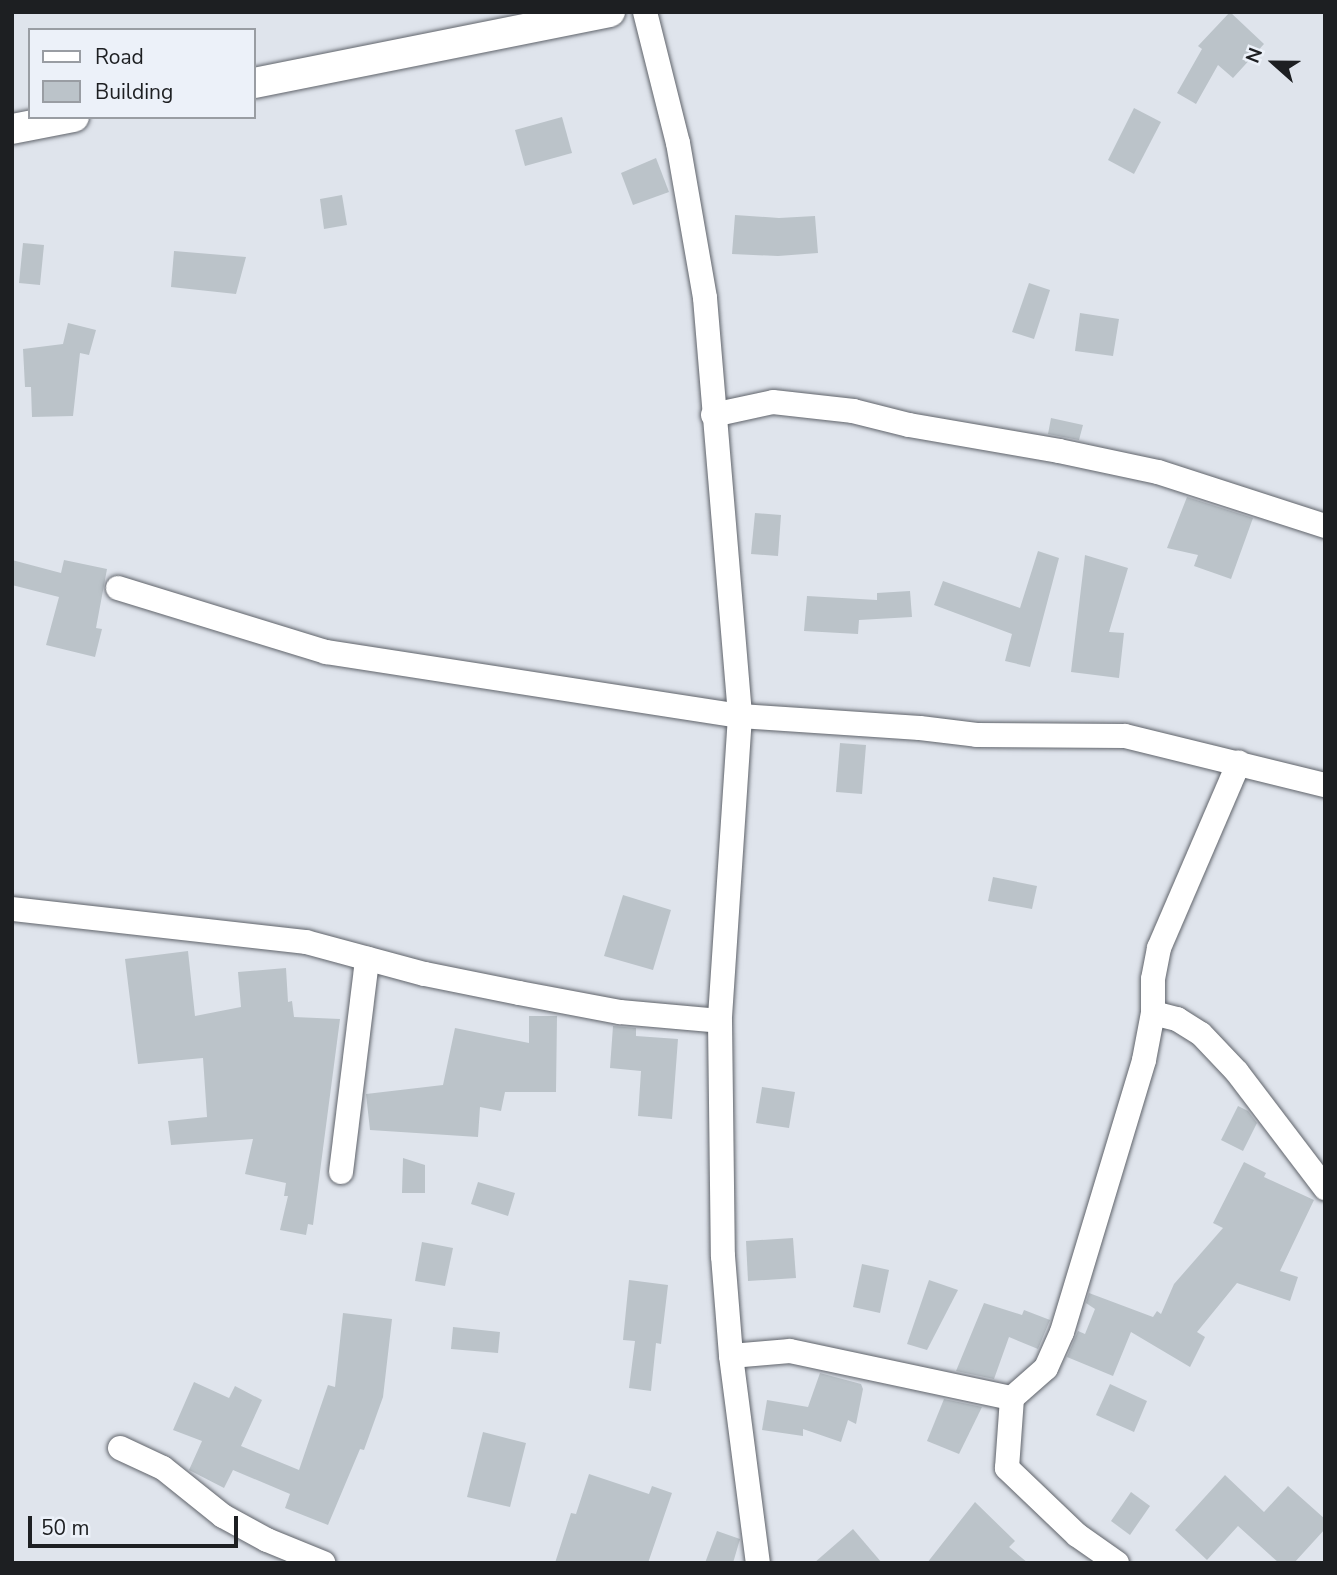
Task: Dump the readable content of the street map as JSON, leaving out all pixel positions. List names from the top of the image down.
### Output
{
  "legend": ["Road", "Building"],
  "scale_bar": "50 m",
  "north": "left"
}
